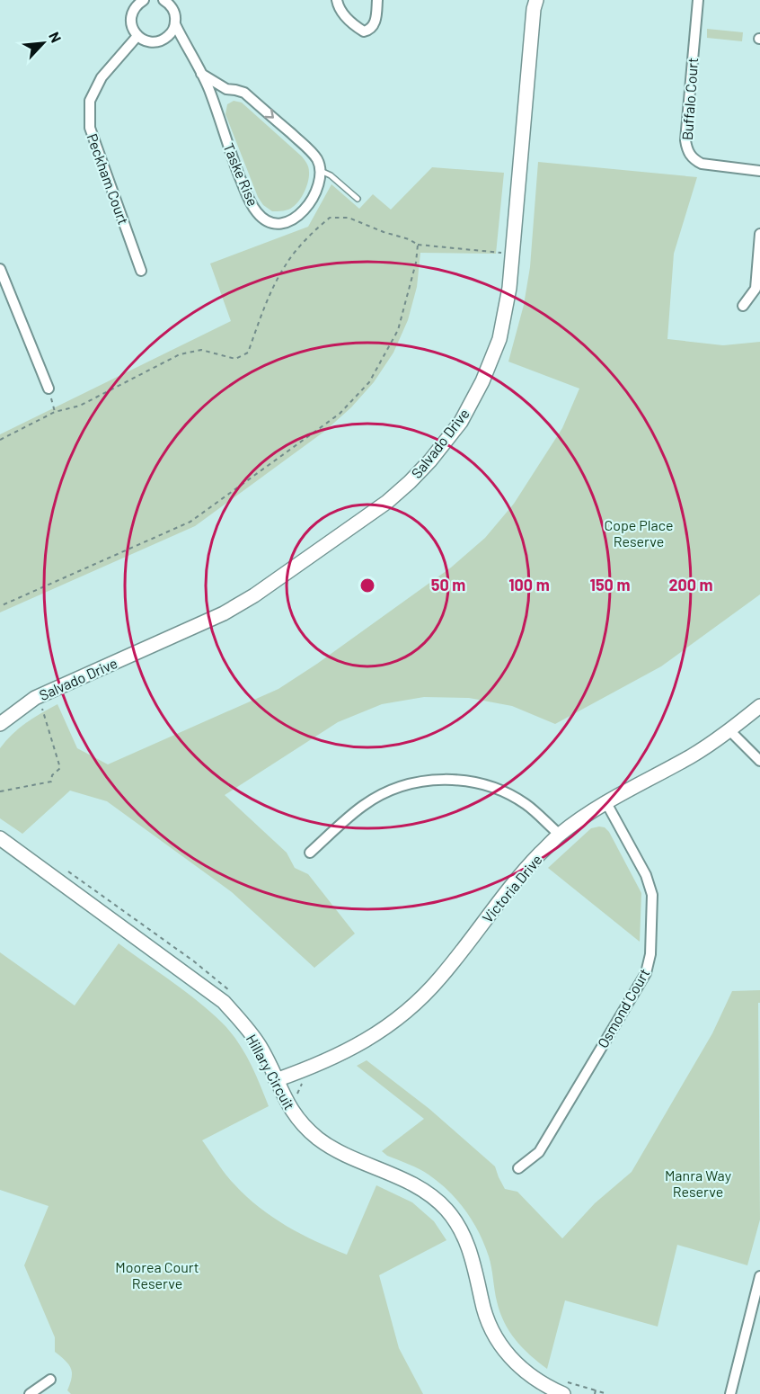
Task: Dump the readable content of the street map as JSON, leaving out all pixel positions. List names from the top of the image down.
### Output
{
  "streets": {
    "street": [
      "Buffalo Court",
      "Taske Rise",
      "Peckham Court",
      "Salvado Drive",
      "Victoria Drive",
      "Osmond Court",
      "Hillary Circuit"
    ]
  },
  "crossings": [
    ["Victoria Drive", "Osmond Court"],
    ["Victoria Drive", "Hillary Circuit"]
  ],
  "parks": ["Cope Place Reserve", "Manra Way Reserve", "Moorea Court Reserve"],
  "north": "top right",
  "rings": [
    "50 m",
    "100 m",
    "150 m",
    "200 m"
  ]
}
